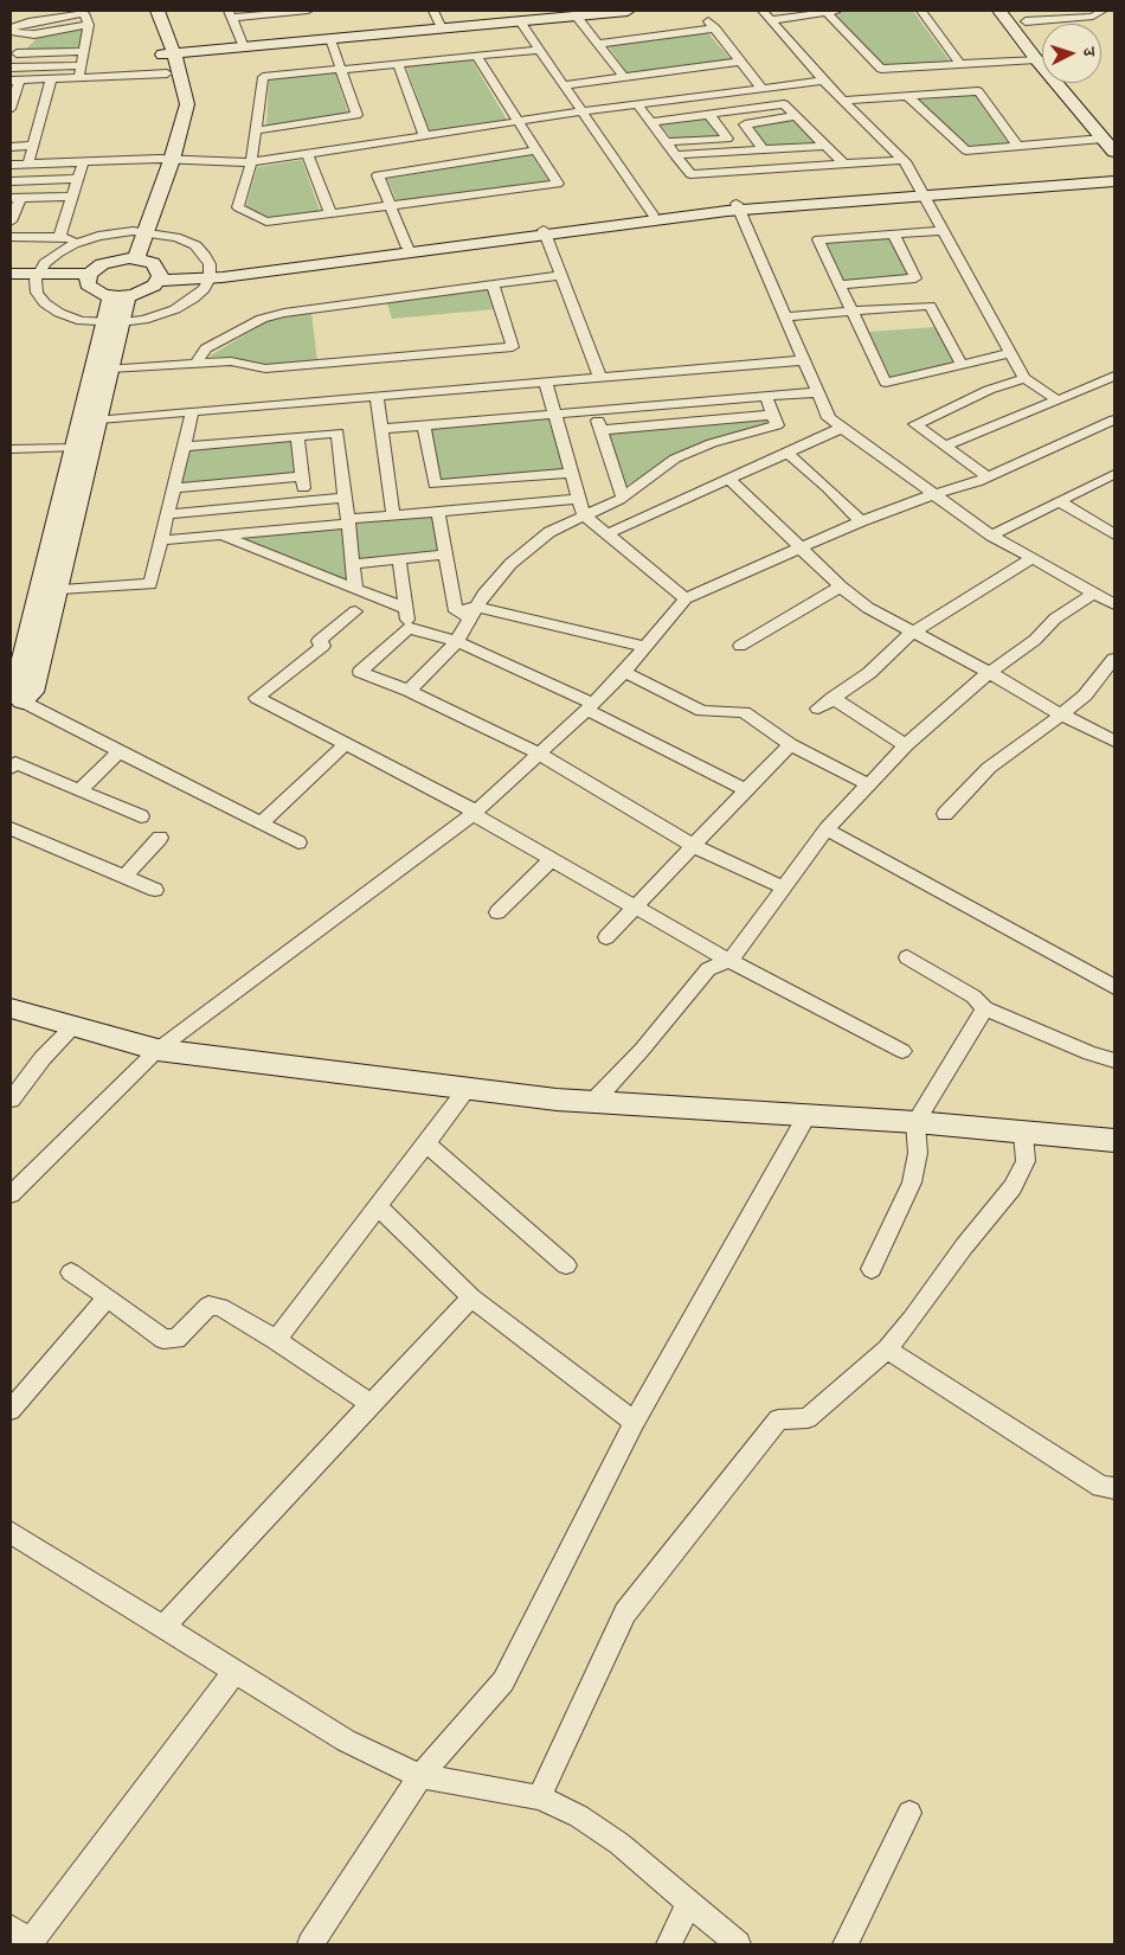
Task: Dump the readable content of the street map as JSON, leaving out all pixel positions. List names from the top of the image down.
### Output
{
  "north": "right"
}
